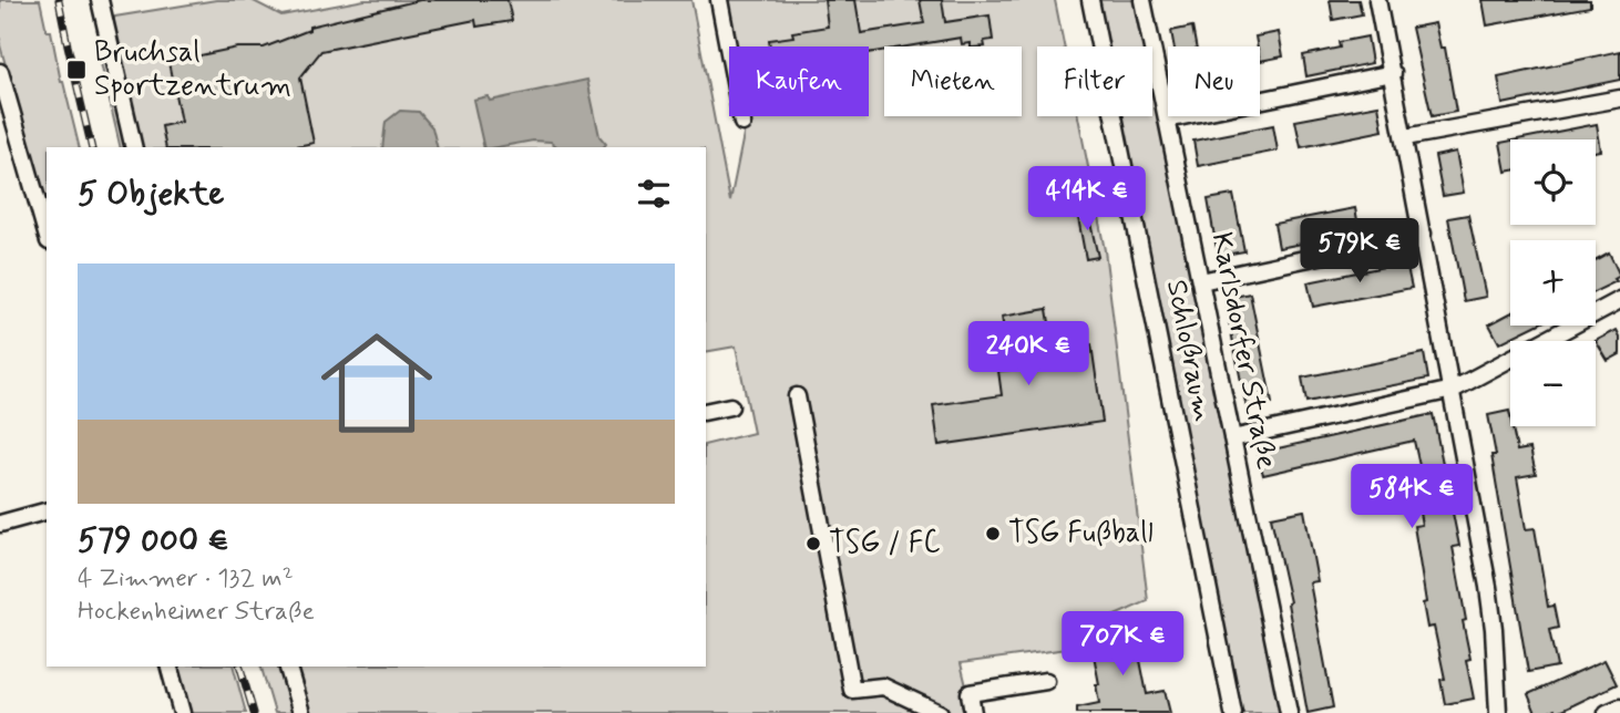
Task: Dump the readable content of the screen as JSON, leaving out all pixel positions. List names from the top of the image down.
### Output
{
  "streets": {
    "street": ["Schloßraum", "Karlsdorfer Straße"]
  },
  "places": {
    "transit": ["Bruchsal Sportzentrum"],
    "other": ["TSG Fußball", "TSG / FC"]
  },
  "page": {
    "chip": [
      "Kaufen",
      "Mieten",
      "Filter",
      "Neu"
    ],
    "map_buttons": ["+", "−"],
    "heading": "5 Objekte",
    "price": [
      "414K €",
      "579K €",
      "240K €",
      "584K €",
      "707K €"
    ],
    "list": [
      {
        "name": "579 000 €",
        "note": "4 Zimmer · 132 m² · Hockenheimer Straße"
      }
    ]
  }
}
